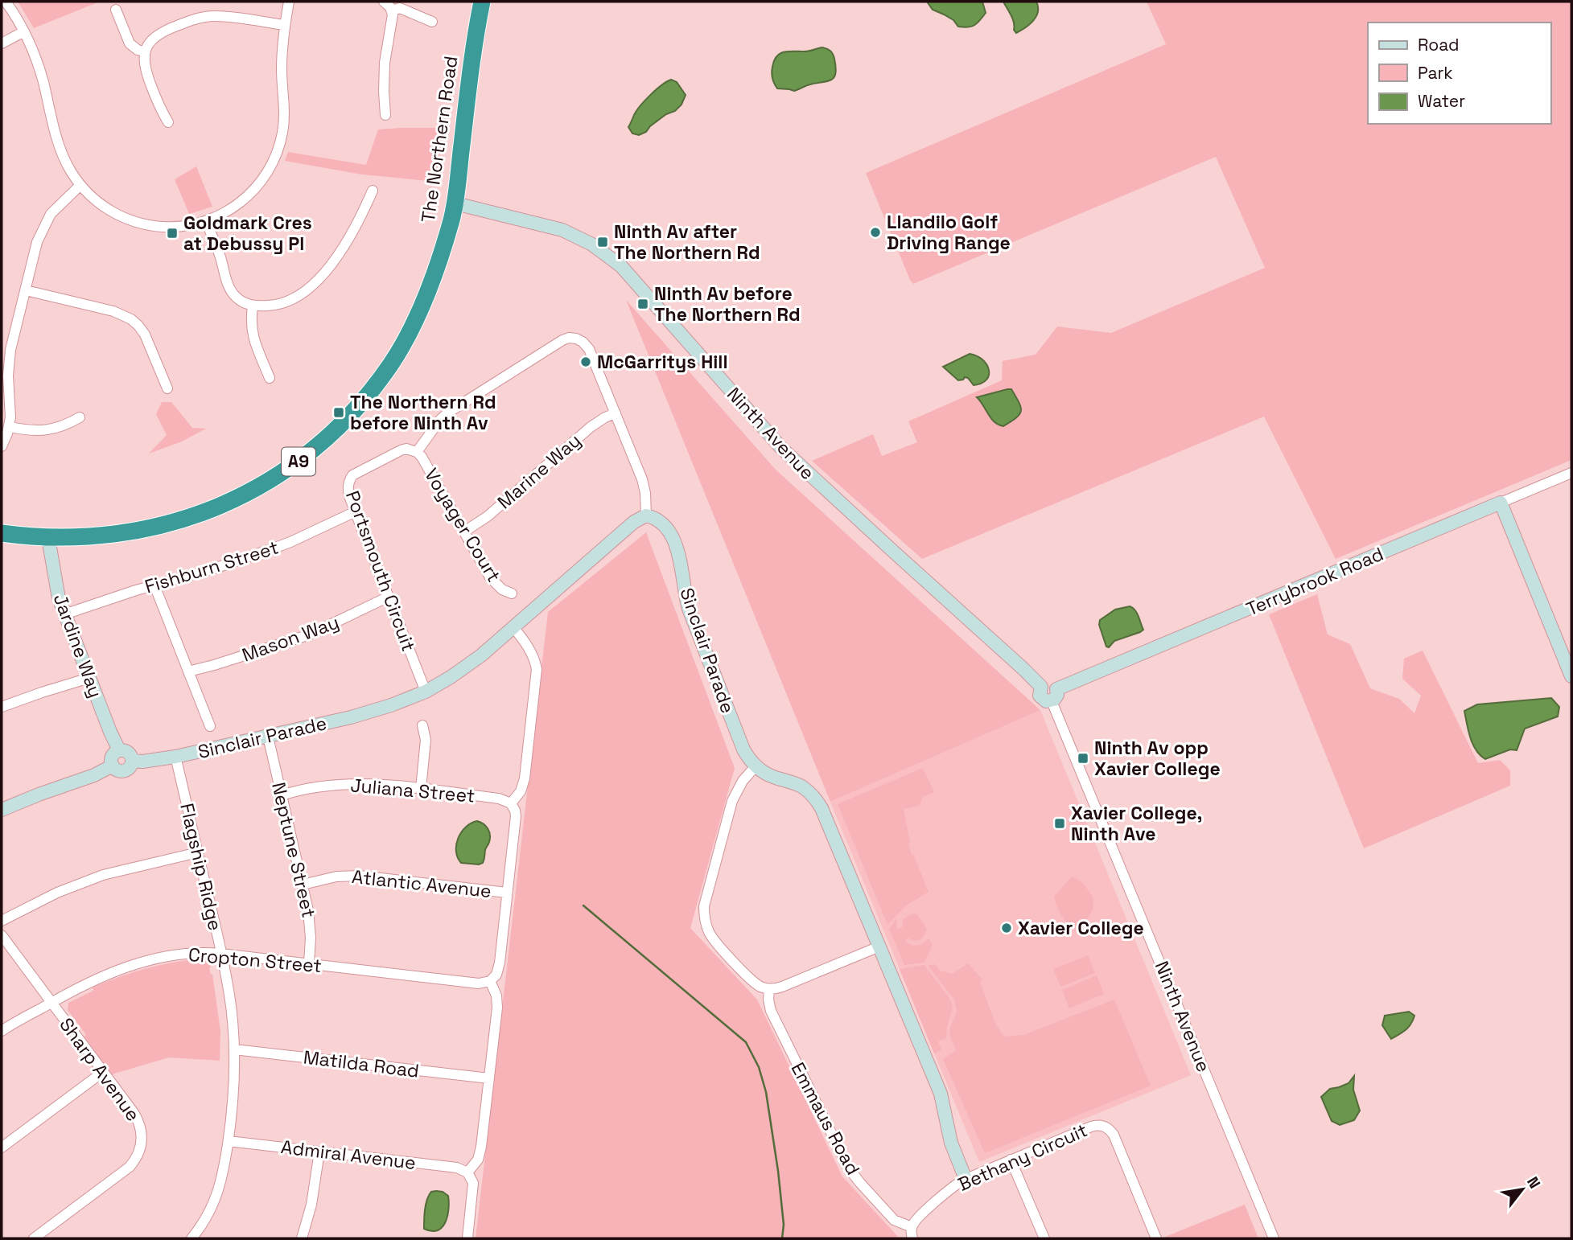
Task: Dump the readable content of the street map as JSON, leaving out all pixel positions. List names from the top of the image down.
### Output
{
  "streets": {
    "highway": ["The Northern Road", "A9"],
    "street": [
      "Ninth Avenue",
      "Marine Way",
      "Voyager Court",
      "Fishburn Street",
      "Portsmouth Circuit",
      "Terrybrook Road",
      "Mason Way",
      "Jardine Way",
      "Sinclair Parade",
      "Juliana Street",
      "Neptune Street",
      "Flagship Ridge",
      "Atlantic Avenue",
      "Cropton Street",
      "Matilda Road",
      "Sharp Avenue",
      "Emmaus Road",
      "Admiral Avenue",
      "Bethany Circuit"
    ]
  },
  "crossings": [
    ["The Northern Road", "Ninth Avenue"],
    ["The Northern Road", "Jardine Way"],
    ["Ninth Avenue", "Terrybrook Road"],
    ["Marine Way", "Voyager Court"],
    ["Voyager Court", "Portsmouth Circuit"],
    ["Fishburn Street", "Portsmouth Circuit"],
    ["Fishburn Street", "Jardine Way"],
    ["Portsmouth Circuit", "Mason Way"],
    ["Portsmouth Circuit", "Sinclair Parade"],
    ["Jardine Way", "Sinclair Parade"],
    ["Sinclair Parade", "Neptune Street"],
    ["Sinclair Parade", "Flagship Ridge"],
    ["Juliana Street", "Neptune Street"],
    ["Neptune Street", "Atlantic Avenue"],
    ["Neptune Street", "Cropton Street"],
    ["Flagship Ridge", "Cropton Street"],
    ["Flagship Ridge", "Matilda Road"],
    ["Flagship Ridge", "Admiral Avenue"],
    ["Cropton Street", "Sharp Avenue"],
    ["Emmaus Road", "Bethany Circuit"]
  ],
  "places": {
    "other": ["Llandilo Golf Driving Range", "McGarritys Hill", "Xavier College"],
    "transit": [
      "Goldmark Cres at Debussy Pl",
      "Ninth Av after The Northern Rd",
      "Ninth Av before The Northern Rd",
      "The Northern Rd before Ninth Av",
      "Ninth Av opp Xavier College",
      "Xavier College, Ninth Ave"
    ]
  },
  "legend": ["Road", "Park", "Water"],
  "north": "top right"
}
